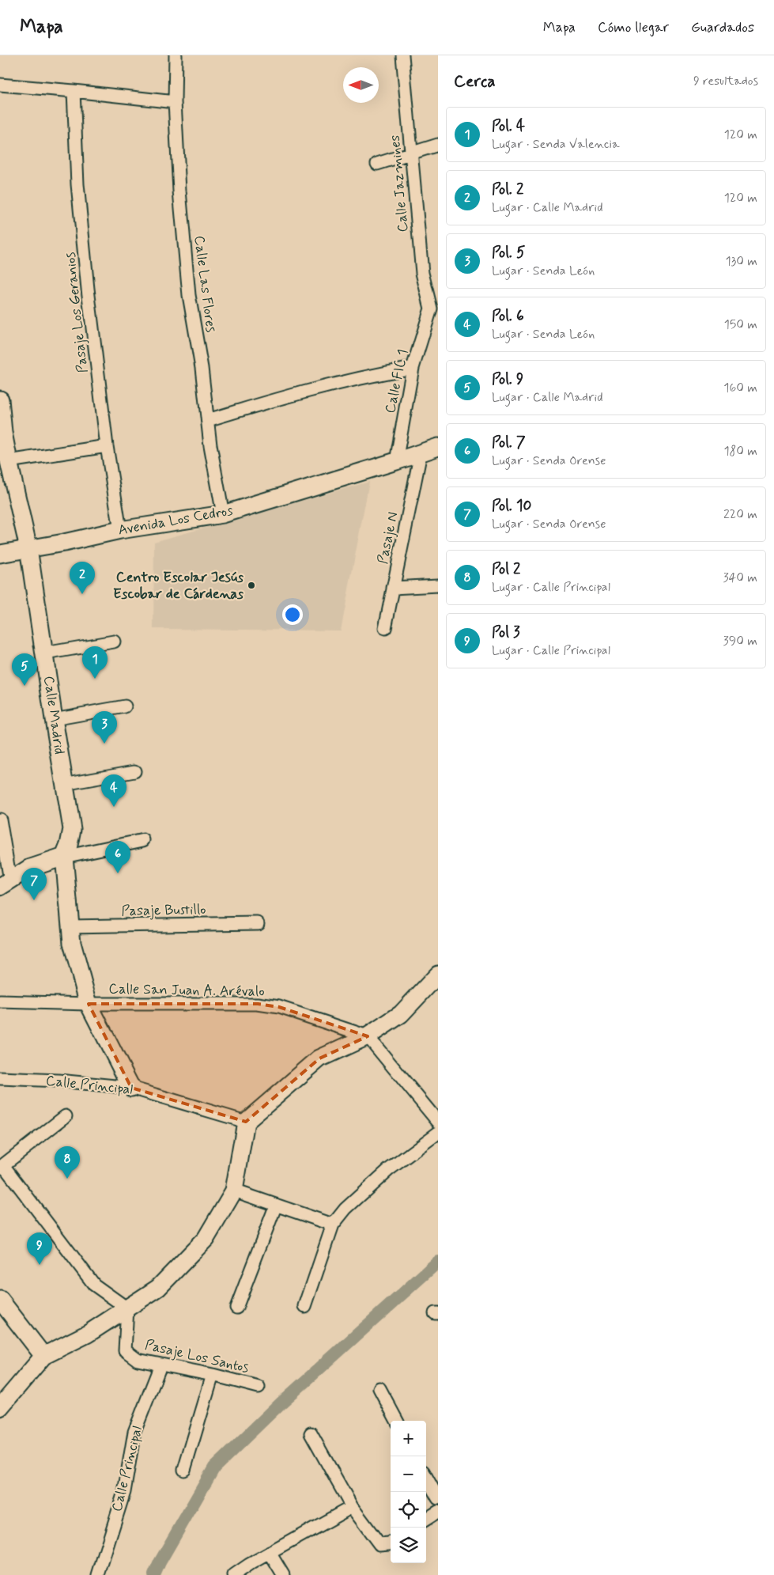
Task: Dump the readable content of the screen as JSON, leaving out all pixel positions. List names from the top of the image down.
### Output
{
  "streets": {
    "street": [
      "Calle Jazmines",
      "Calle Las Flores",
      "Pasaje Los Geranios",
      "Calle FIC 1",
      "Avenida Los Cedros",
      "Pasaje N",
      "Calle Madrid",
      "Pasaje Bustillo",
      "Calle San Juan A. Arévalo",
      "Calle Principal",
      "Pasaje Los Santos"
    ]
  },
  "crossings": [
    ["Calle Jazmines", "Calle FIC 1"],
    ["Calle Las Flores", "Avenida Los Cedros"],
    ["Pasaje Los Geranios", "Avenida Los Cedros"],
    ["Calle FIC 1", "Avenida Los Cedros"],
    ["Avenida Los Cedros", "Pasaje N"],
    ["Avenida Los Cedros", "Calle Madrid"],
    ["Calle Principal", "Pasaje Los Santos"]
  ],
  "places": ["Centro Escolar Jesús Escobar de Cárdenas"],
  "north": "left",
  "page": {
    "header": "Mapa",
    "nav": ["Mapa", "Cómo llegar", "Guardados"],
    "heading": ["Cerca", "9 resultados"],
    "list": [
      {
        "mark": "1",
        "name": "Pol. 4",
        "note": "Lugar · Senda Valencia",
        "value": "120 m"
      },
      {
        "mark": "2",
        "name": "Pol. 2",
        "note": "Lugar · Calle Madrid",
        "value": "120 m"
      },
      {
        "mark": "3",
        "name": "Pol. 5",
        "note": "Lugar · Senda León",
        "value": "130 m"
      },
      {
        "mark": "4",
        "name": "Pol. 6",
        "note": "Lugar · Senda León",
        "value": "150 m"
      },
      {
        "mark": "5",
        "name": "Pol. 9",
        "note": "Lugar · Calle Madrid",
        "value": "160 m"
      },
      {
        "mark": "6",
        "name": "Pol. 7",
        "note": "Lugar · Senda Orense",
        "value": "180 m"
      },
      {
        "mark": "7",
        "name": "Pol. 10",
        "note": "Lugar · Senda Orense",
        "value": "220 m"
      },
      {
        "mark": "8",
        "name": "Pol 2",
        "note": "Lugar · Calle Principal",
        "value": "340 m"
      },
      {
        "mark": "9",
        "name": "Pol 3",
        "note": "Lugar · Calle Principal",
        "value": "390 m"
      }
    ],
    "pins": [
      "2",
      "1",
      "5",
      "3",
      "4",
      "6",
      "7",
      "8",
      "9"
    ],
    "map_buttons": ["+", "−"]
  }
}
